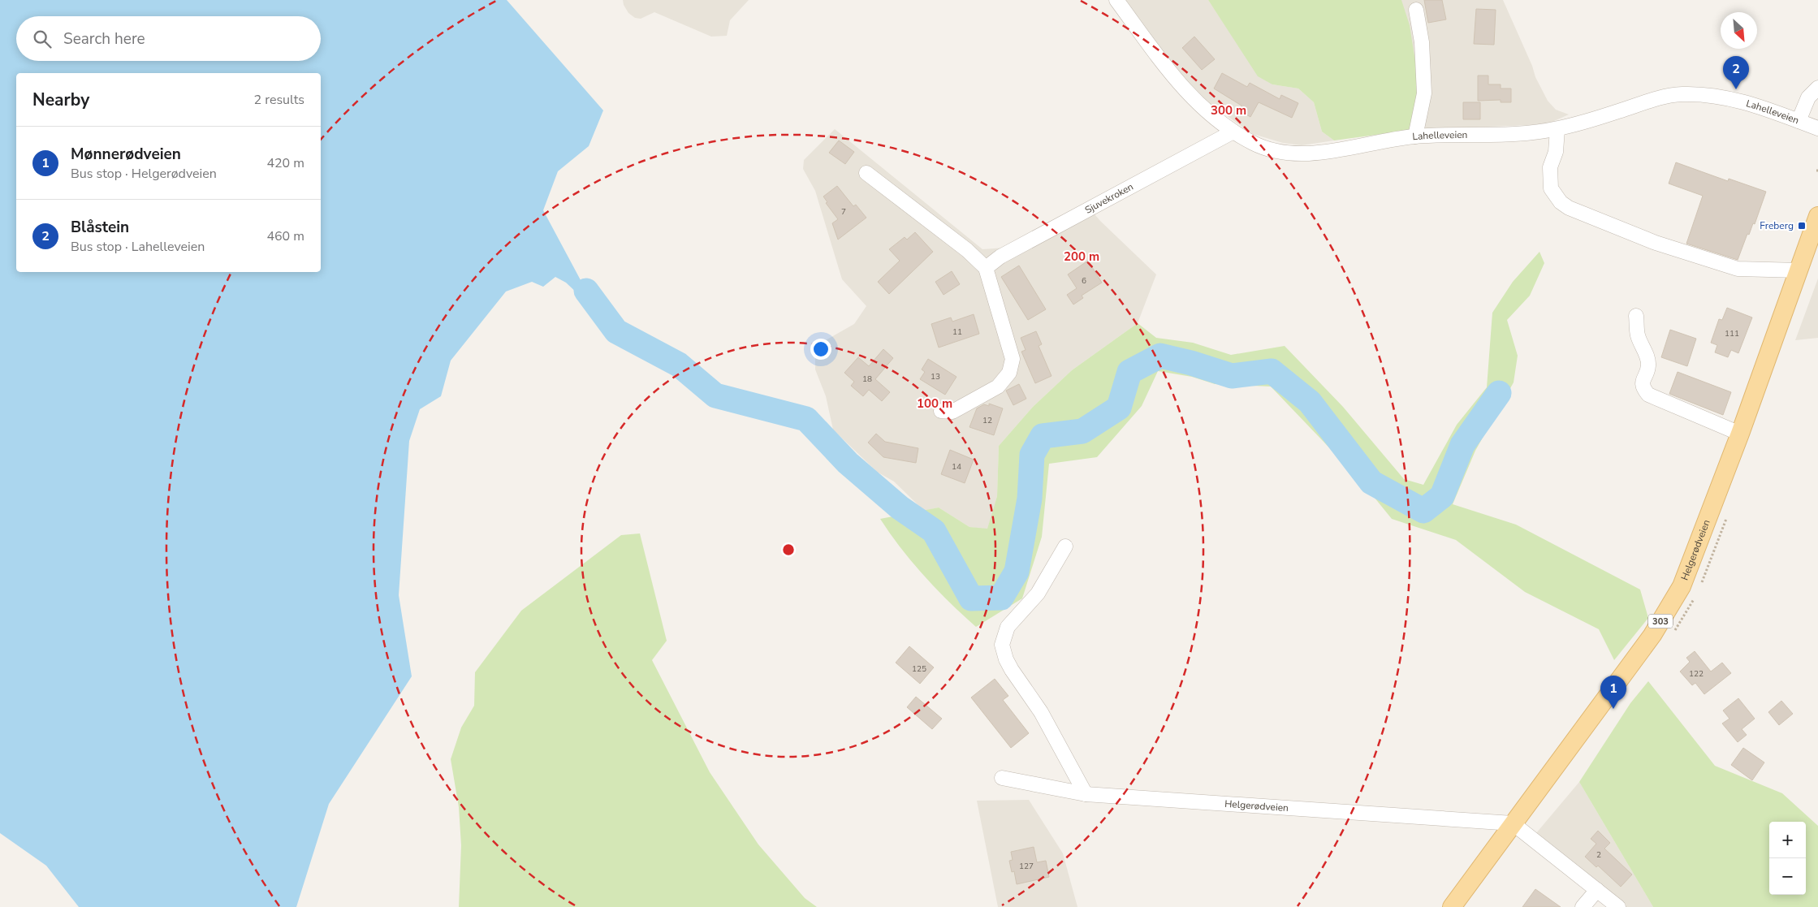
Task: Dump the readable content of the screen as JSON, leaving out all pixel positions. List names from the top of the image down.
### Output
{
  "streets": {
    "main road": ["Helgerødveien", "303"],
    "street": ["Lahelleveien", "Sjuvekroken"]
  },
  "crossings": [
    ["Lahelleveien", "Sjuvekroken"]
  ],
  "places": {
    "transit": ["Freberg"]
  },
  "house_numbers": [
    "7",
    "6",
    "11",
    "111",
    "13",
    "18",
    "12",
    "14",
    "125",
    "122",
    "2",
    "127"
  ],
  "north": "bottom right",
  "page": {
    "search": "Search here",
    "pins": ["2", "1"],
    "heading": ["Nearby", "2 results"],
    "list": [
      {
        "mark": "1",
        "name": "Mønnerødveien",
        "note": "Bus stop · Helgerødveien",
        "value": "420 m"
      },
      {
        "mark": "2",
        "name": "Blåstein",
        "note": "Bus stop · Lahelleveien",
        "value": "460 m"
      }
    ],
    "map_buttons": ["+", "−"]
  },
  "rings": ["300 m", "200 m", "100 m"]
}
